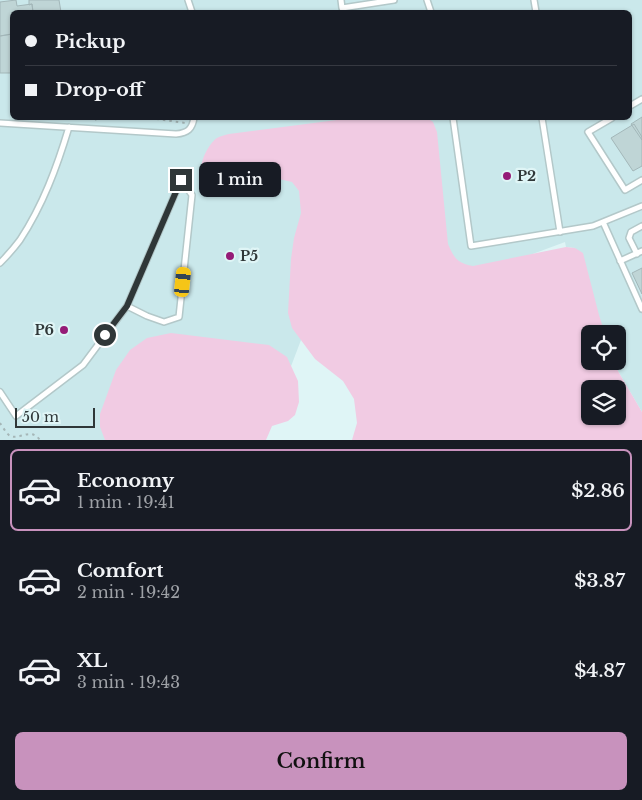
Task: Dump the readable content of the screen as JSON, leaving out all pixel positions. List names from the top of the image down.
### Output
{
  "places": ["P2", "P5", "P6"],
  "scale_bar": "50 m",
  "page": {
    "banner": ["Pickup", "Drop-off"],
    "bubble": "1 min",
    "scale": "50 m",
    "list": [
      {
        "name": "Economy",
        "note": "1 min · 19:41",
        "value": "$2.86"
      },
      {
        "name": "Comfort",
        "note": "2 min · 19:42",
        "value": "$3.87"
      },
      {
        "name": "XL",
        "note": "3 min · 19:43",
        "value": "$4.87"
      }
    ],
    "buttons": "Confirm"
  }
}
